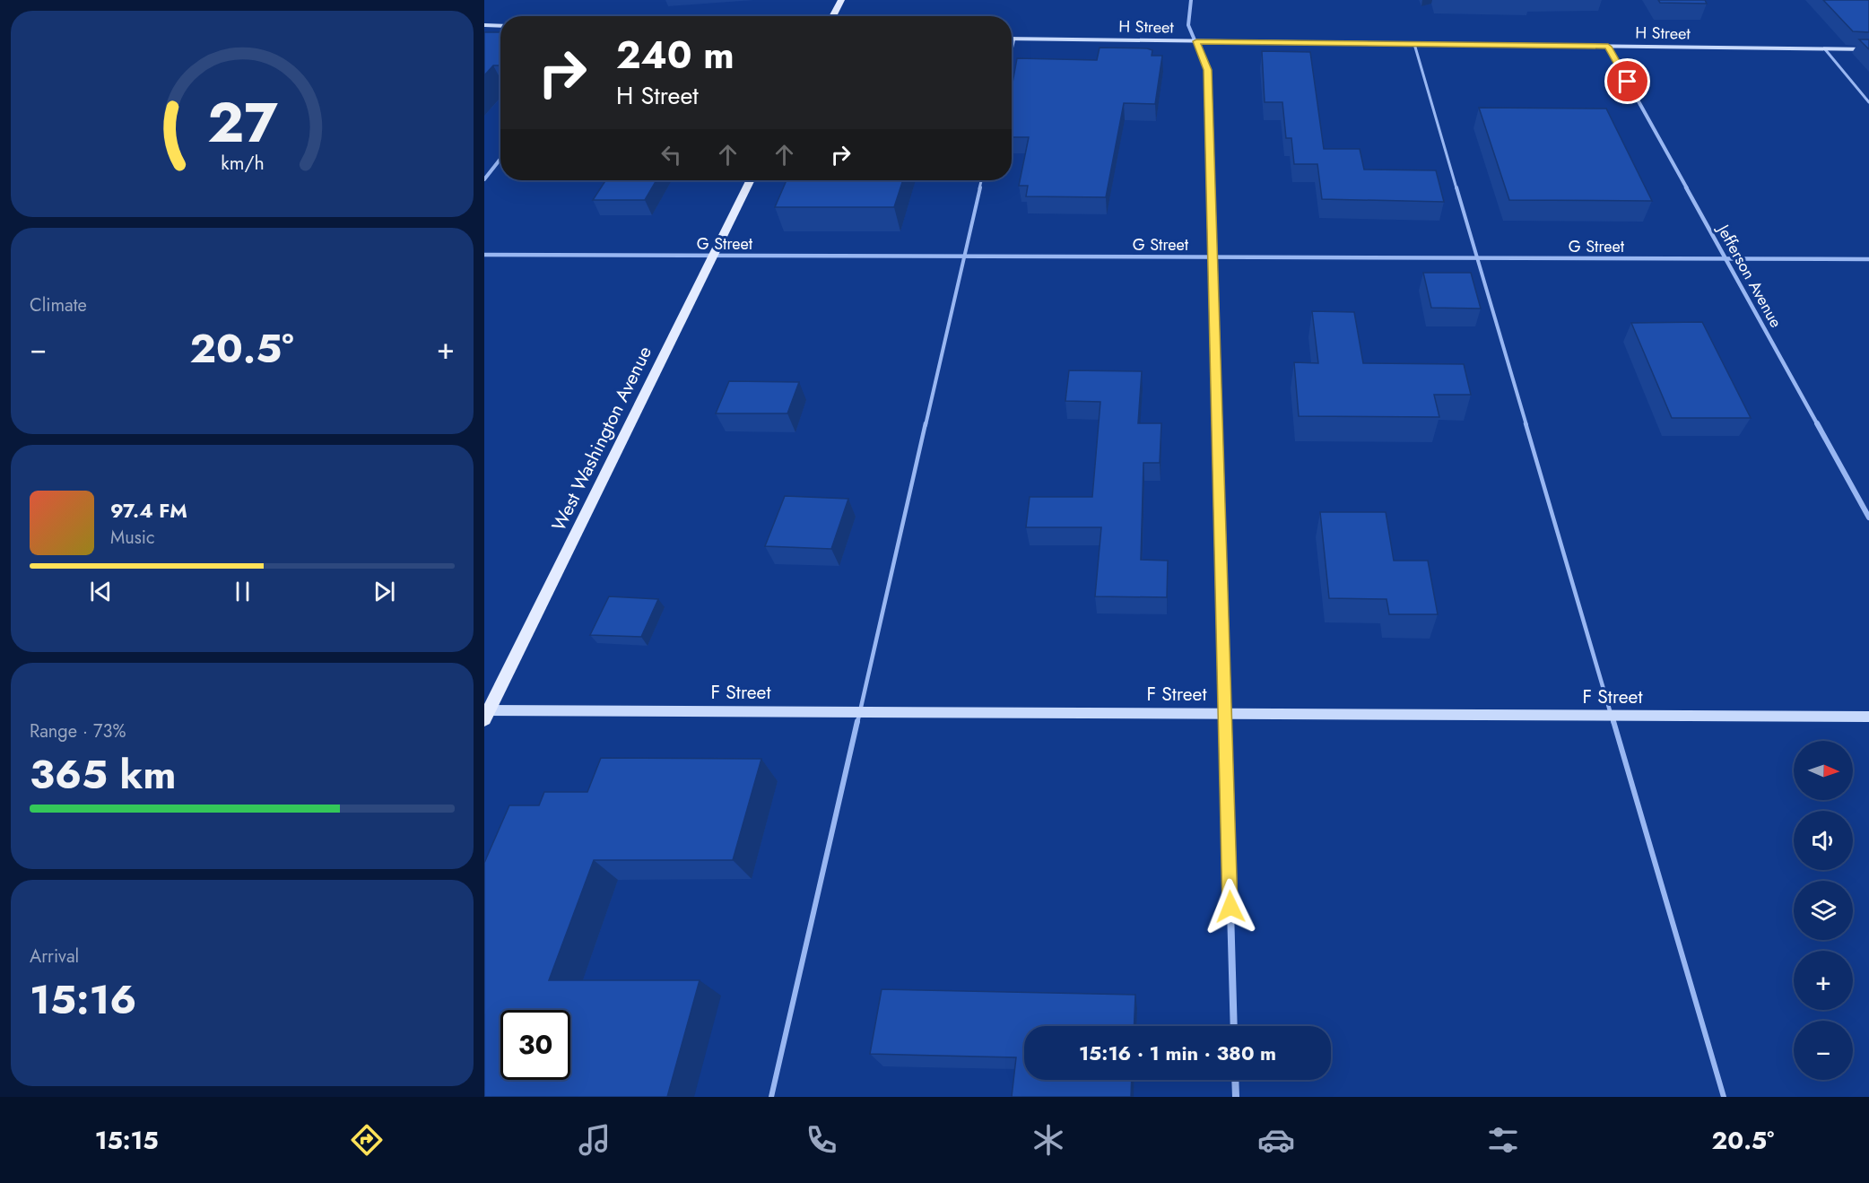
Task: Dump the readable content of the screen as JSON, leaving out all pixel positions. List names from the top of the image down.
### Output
{
  "streets": {
    "main road": ["West Washington Avenue"],
    "street": [
      "H Street",
      "G Street",
      "Jefferson Avenue",
      "F Street"
    ]
  },
  "crossings": [
    ["H Street", "Jefferson Avenue"],
    ["G Street", "Jefferson Avenue"],
    ["G Street", "West Washington Avenue"],
    ["West Washington Avenue", "F Street"]
  ],
  "north": "right",
  "page": {
    "turn": ["240 m", "H Street"],
    "tile": [
      "Climate",
      ["Range · 73%", "365 km"],
      ["Arrival", "15:16"]
    ],
    "heat": ["−", "20.5°", "+"],
    "song": ["97.4 FM", "Music"],
    "map_buttons": ["+", "−"],
    "limit": "30",
    "trip": "15:16 · 1 min · 380 m",
    "tabs": ["15:15", "20.5°"],
    "gauge": ["27", "km/h"]
  }
}
